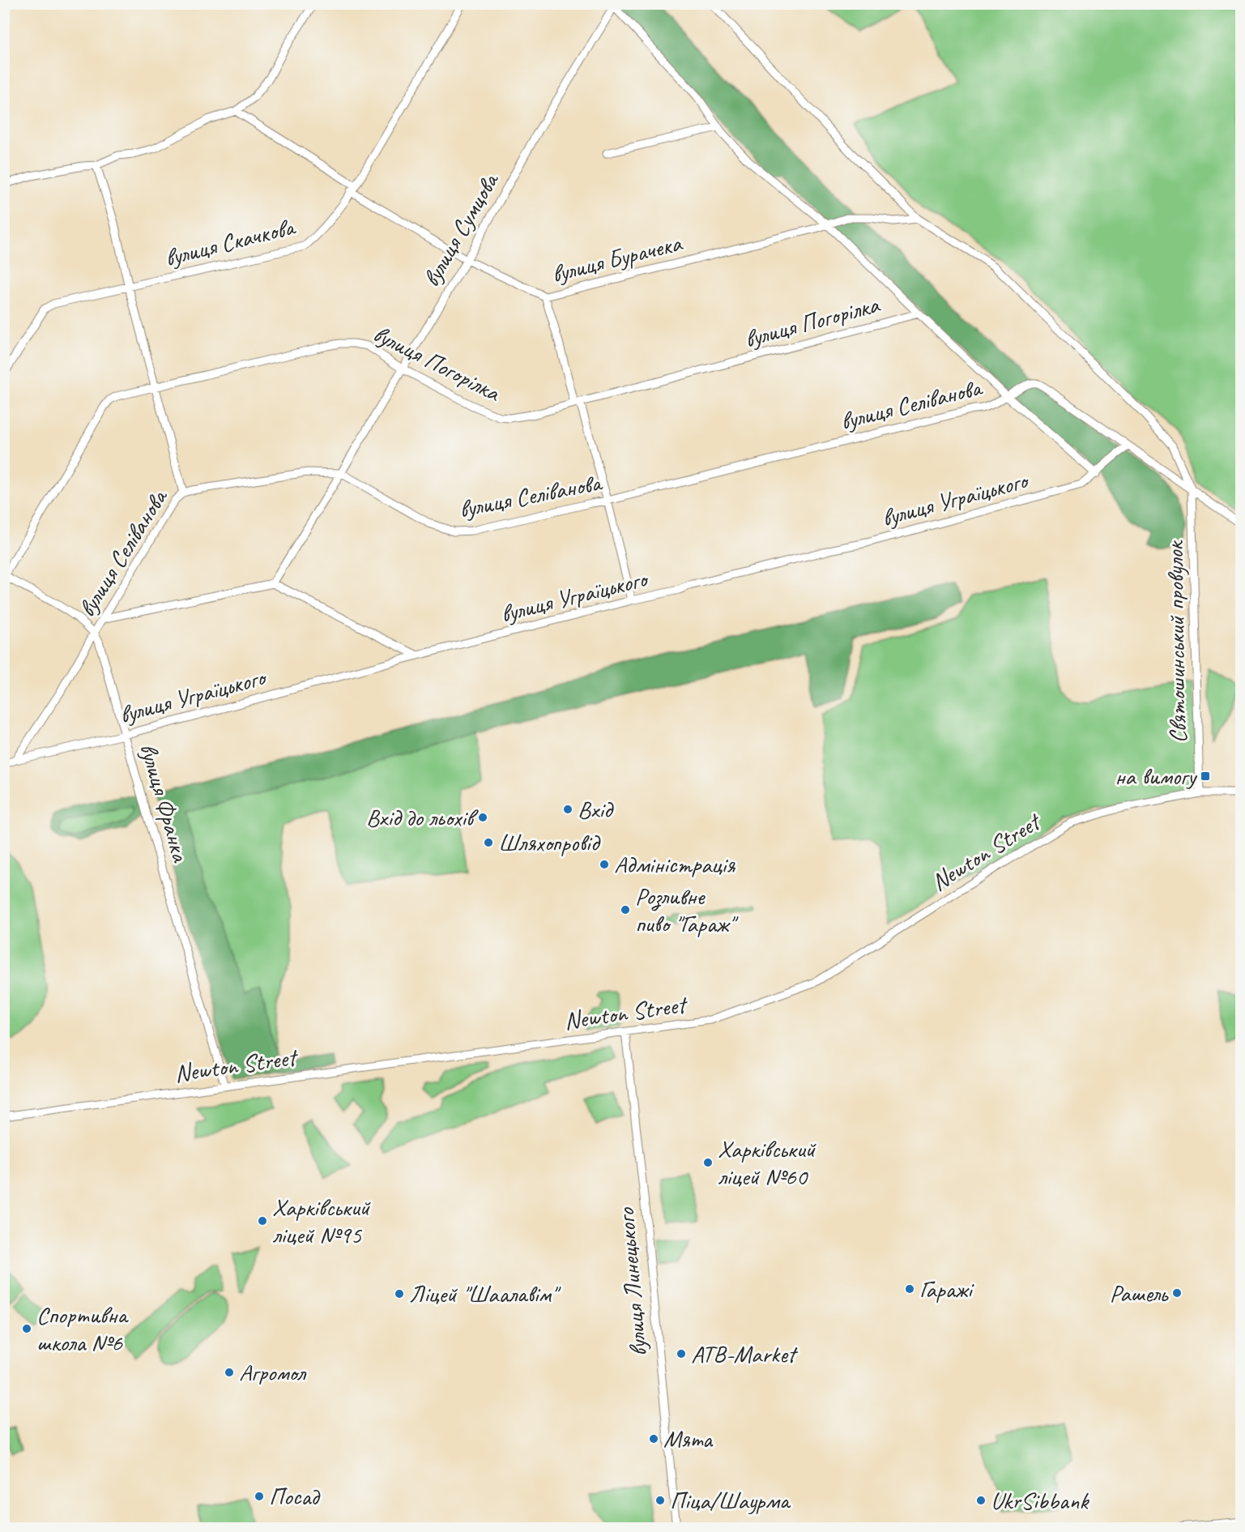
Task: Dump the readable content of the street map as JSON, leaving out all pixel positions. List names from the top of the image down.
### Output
{
  "streets": {
    "street": [
      "вулиця Сумцова",
      "вулиця Скачкова",
      "вулиця Бурачека",
      "вулиця Погорілка",
      "вулиця Селіванова",
      "вулиця Уграїцького",
      "Святошинський провулок",
      "вулиця Франка",
      "Newton Street",
      "вулиця Линецького"
    ]
  },
  "crossings": [
    ["вулиця Сумцова", "вулиця Бурачека"],
    ["вулиця Сумцова", "вулиця Погорілка"],
    ["вулиця Сумцова", "вулиця Селіванова"],
    ["вулиця Скачкова", "вулиця Бурачека"],
    ["вулиця Селіванова", "вулиця Уграїцького"],
    ["вулиця Селіванова", "вулиця Франка"],
    ["вулиця Уграїцького", "вулиця Франка"],
    ["Святошинський провулок", "Newton Street"],
    ["вулиця Франка", "Newton Street"],
    ["Newton Street", "вулиця Линецького"]
  ],
  "places": {
    "transit": ["на вимогу"],
    "other": [
      "Вхід",
      "Вхід до льохів",
      "Шляхопровід",
      "Адміністрація",
      "Розливне пиво \"Гараж\"",
      "Харківський ліцей №60",
      "Харківський ліцей №95",
      "Гаражі",
      "Рашель",
      "Ліцей \"Шаалавім\"",
      "Спортивна школа №6",
      "ATB-Market",
      "Агромол",
      "Мята",
      "Посад",
      "Піца/Шаурма",
      "UkrSibbank"
    ]
  }
}
